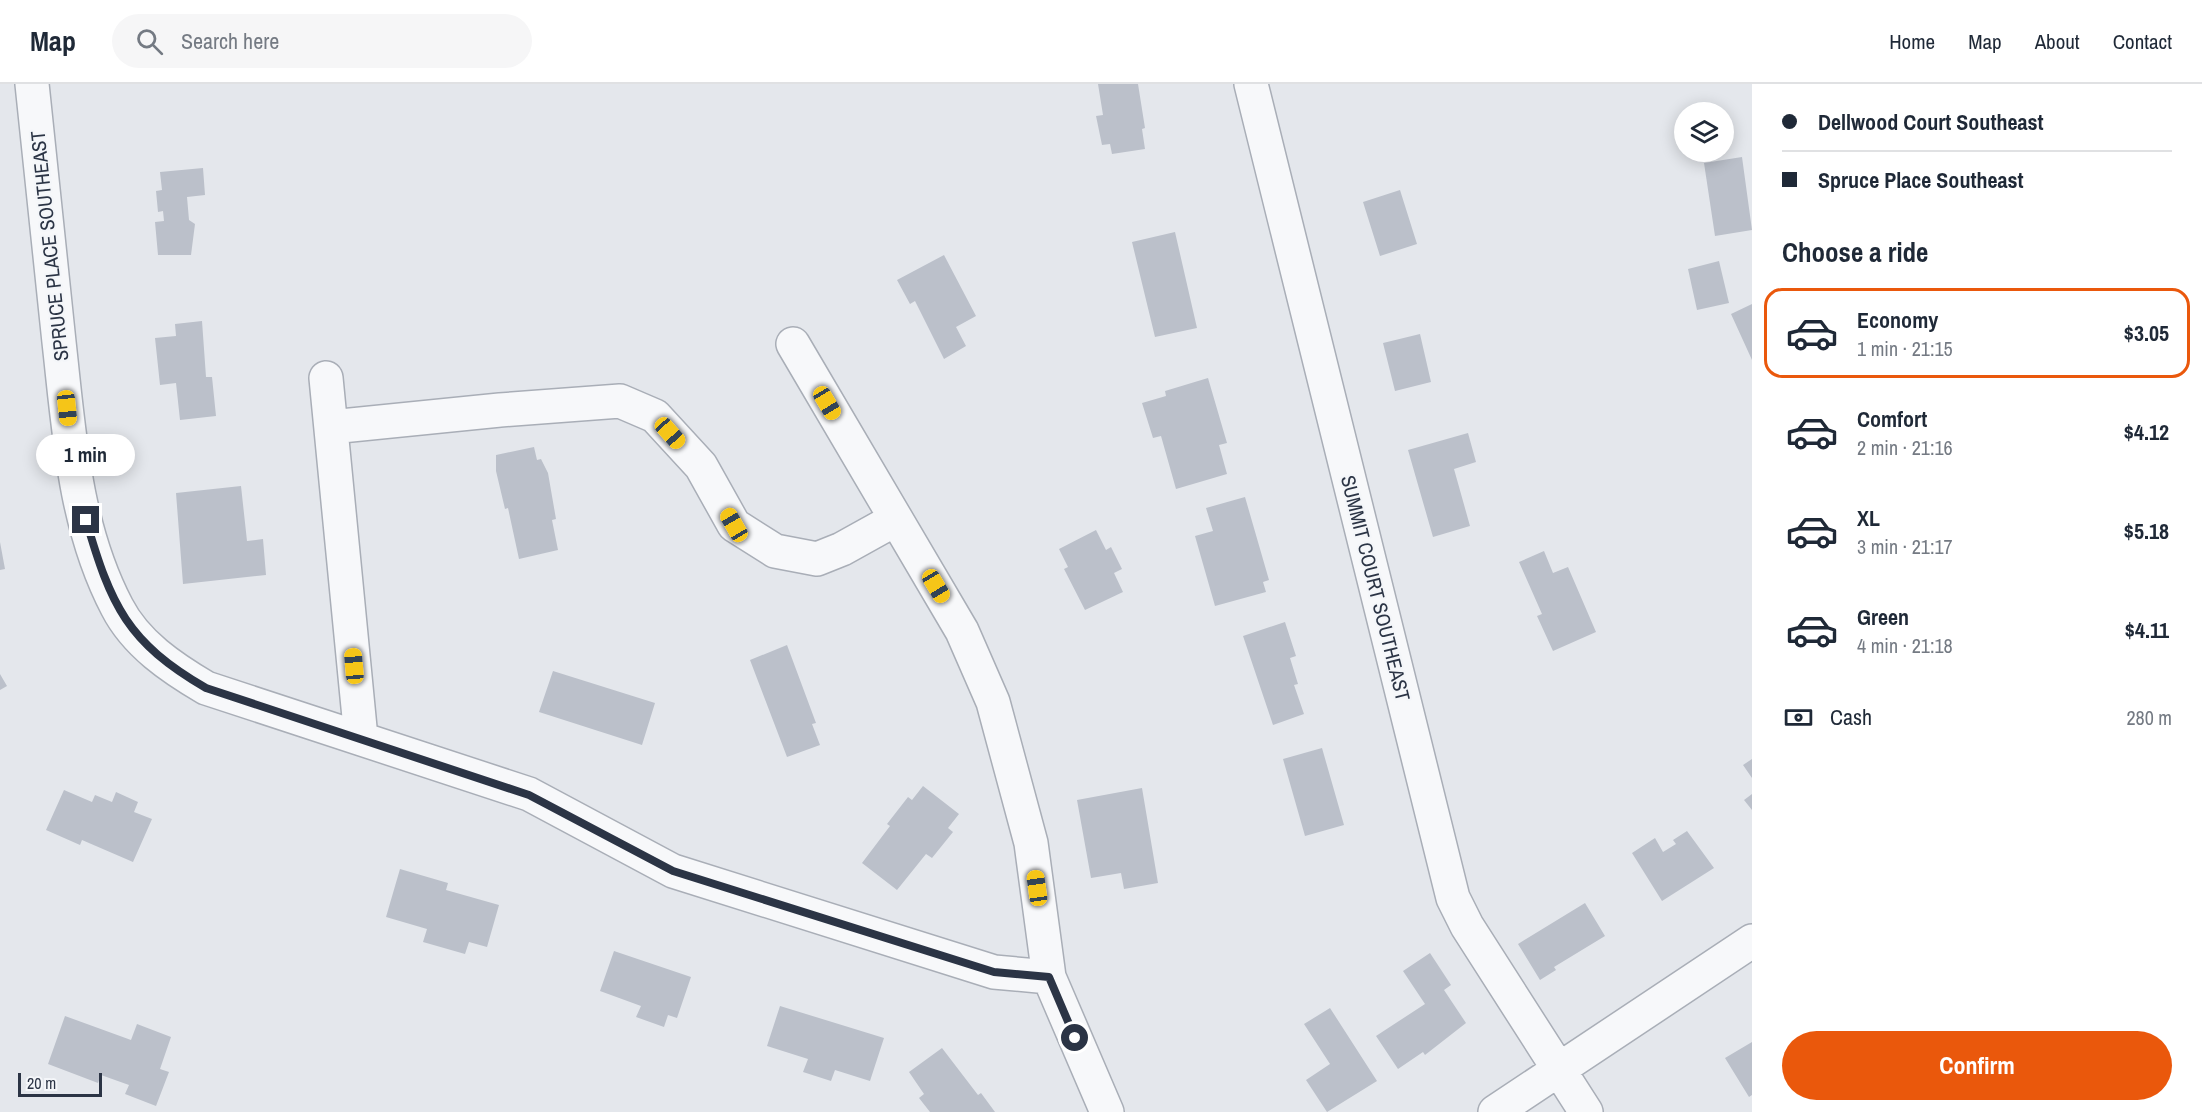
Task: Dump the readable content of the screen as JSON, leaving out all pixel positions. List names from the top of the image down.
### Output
{
  "streets": {
    "street": ["SPRUCE PLACE SOUTHEAST", "SUMMIT COURT SOUTHEAST"]
  },
  "scale_bar": "20 m",
  "page": {
    "header": "Map",
    "search": "Search here",
    "nav": [
      "Home",
      "Map",
      "About",
      "Contact"
    ],
    "banner": ["Dellwood Court Southeast", "Spruce Place Southeast"],
    "heading": "Choose a ride",
    "list": [
      {
        "name": "Economy",
        "note": "1 min · 21:15",
        "value": "$3.05"
      },
      {
        "name": "Comfort",
        "note": "2 min · 21:16",
        "value": "$4.12"
      },
      {
        "name": "XL",
        "note": "3 min · 21:17",
        "value": "$5.18"
      },
      {
        "name": "Green",
        "note": "4 min · 21:18",
        "value": "$4.11"
      }
    ],
    "bubble": "1 min",
    "pay": ["Cash", "280 m"],
    "buttons": "Confirm",
    "scale": "20 m"
  }
}
